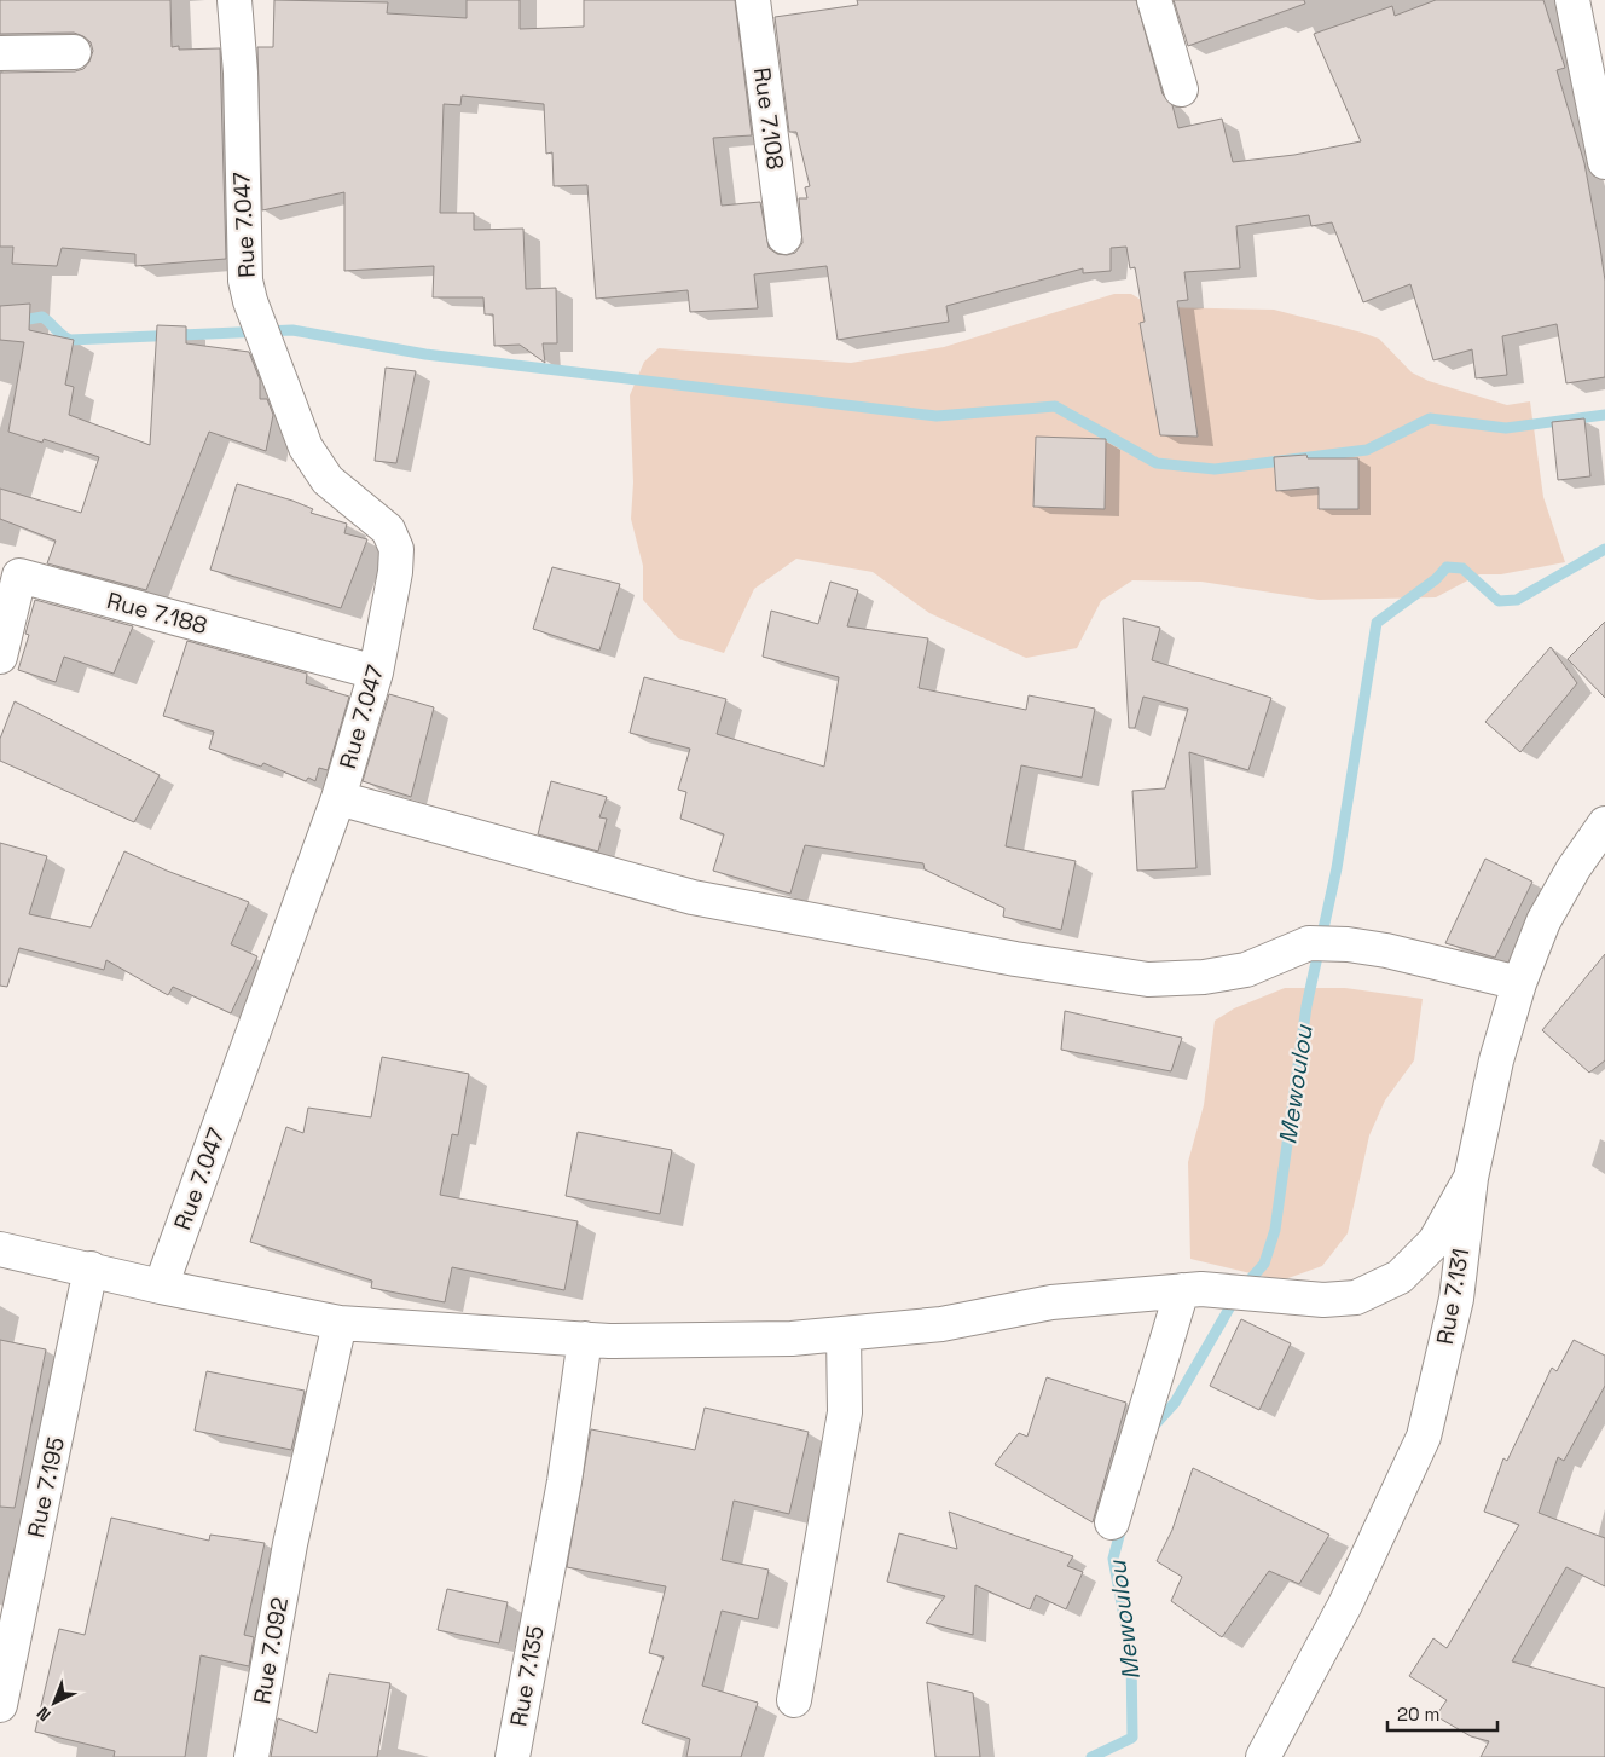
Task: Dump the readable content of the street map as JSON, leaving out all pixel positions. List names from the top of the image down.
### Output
{
  "streets": {
    "street": [
      "Rue 7.108",
      "Rue 7.047",
      "Rue 7.188",
      "Rue 7.131",
      "Rue 7.195",
      "Rue 7.092",
      "Rue 7.135"
    ]
  },
  "crossings": [
    ["Rue 7.047", "Rue 7.188"]
  ],
  "water": ["Mewoulou"],
  "scale_bar": "20 m",
  "north": "bottom left"
}
